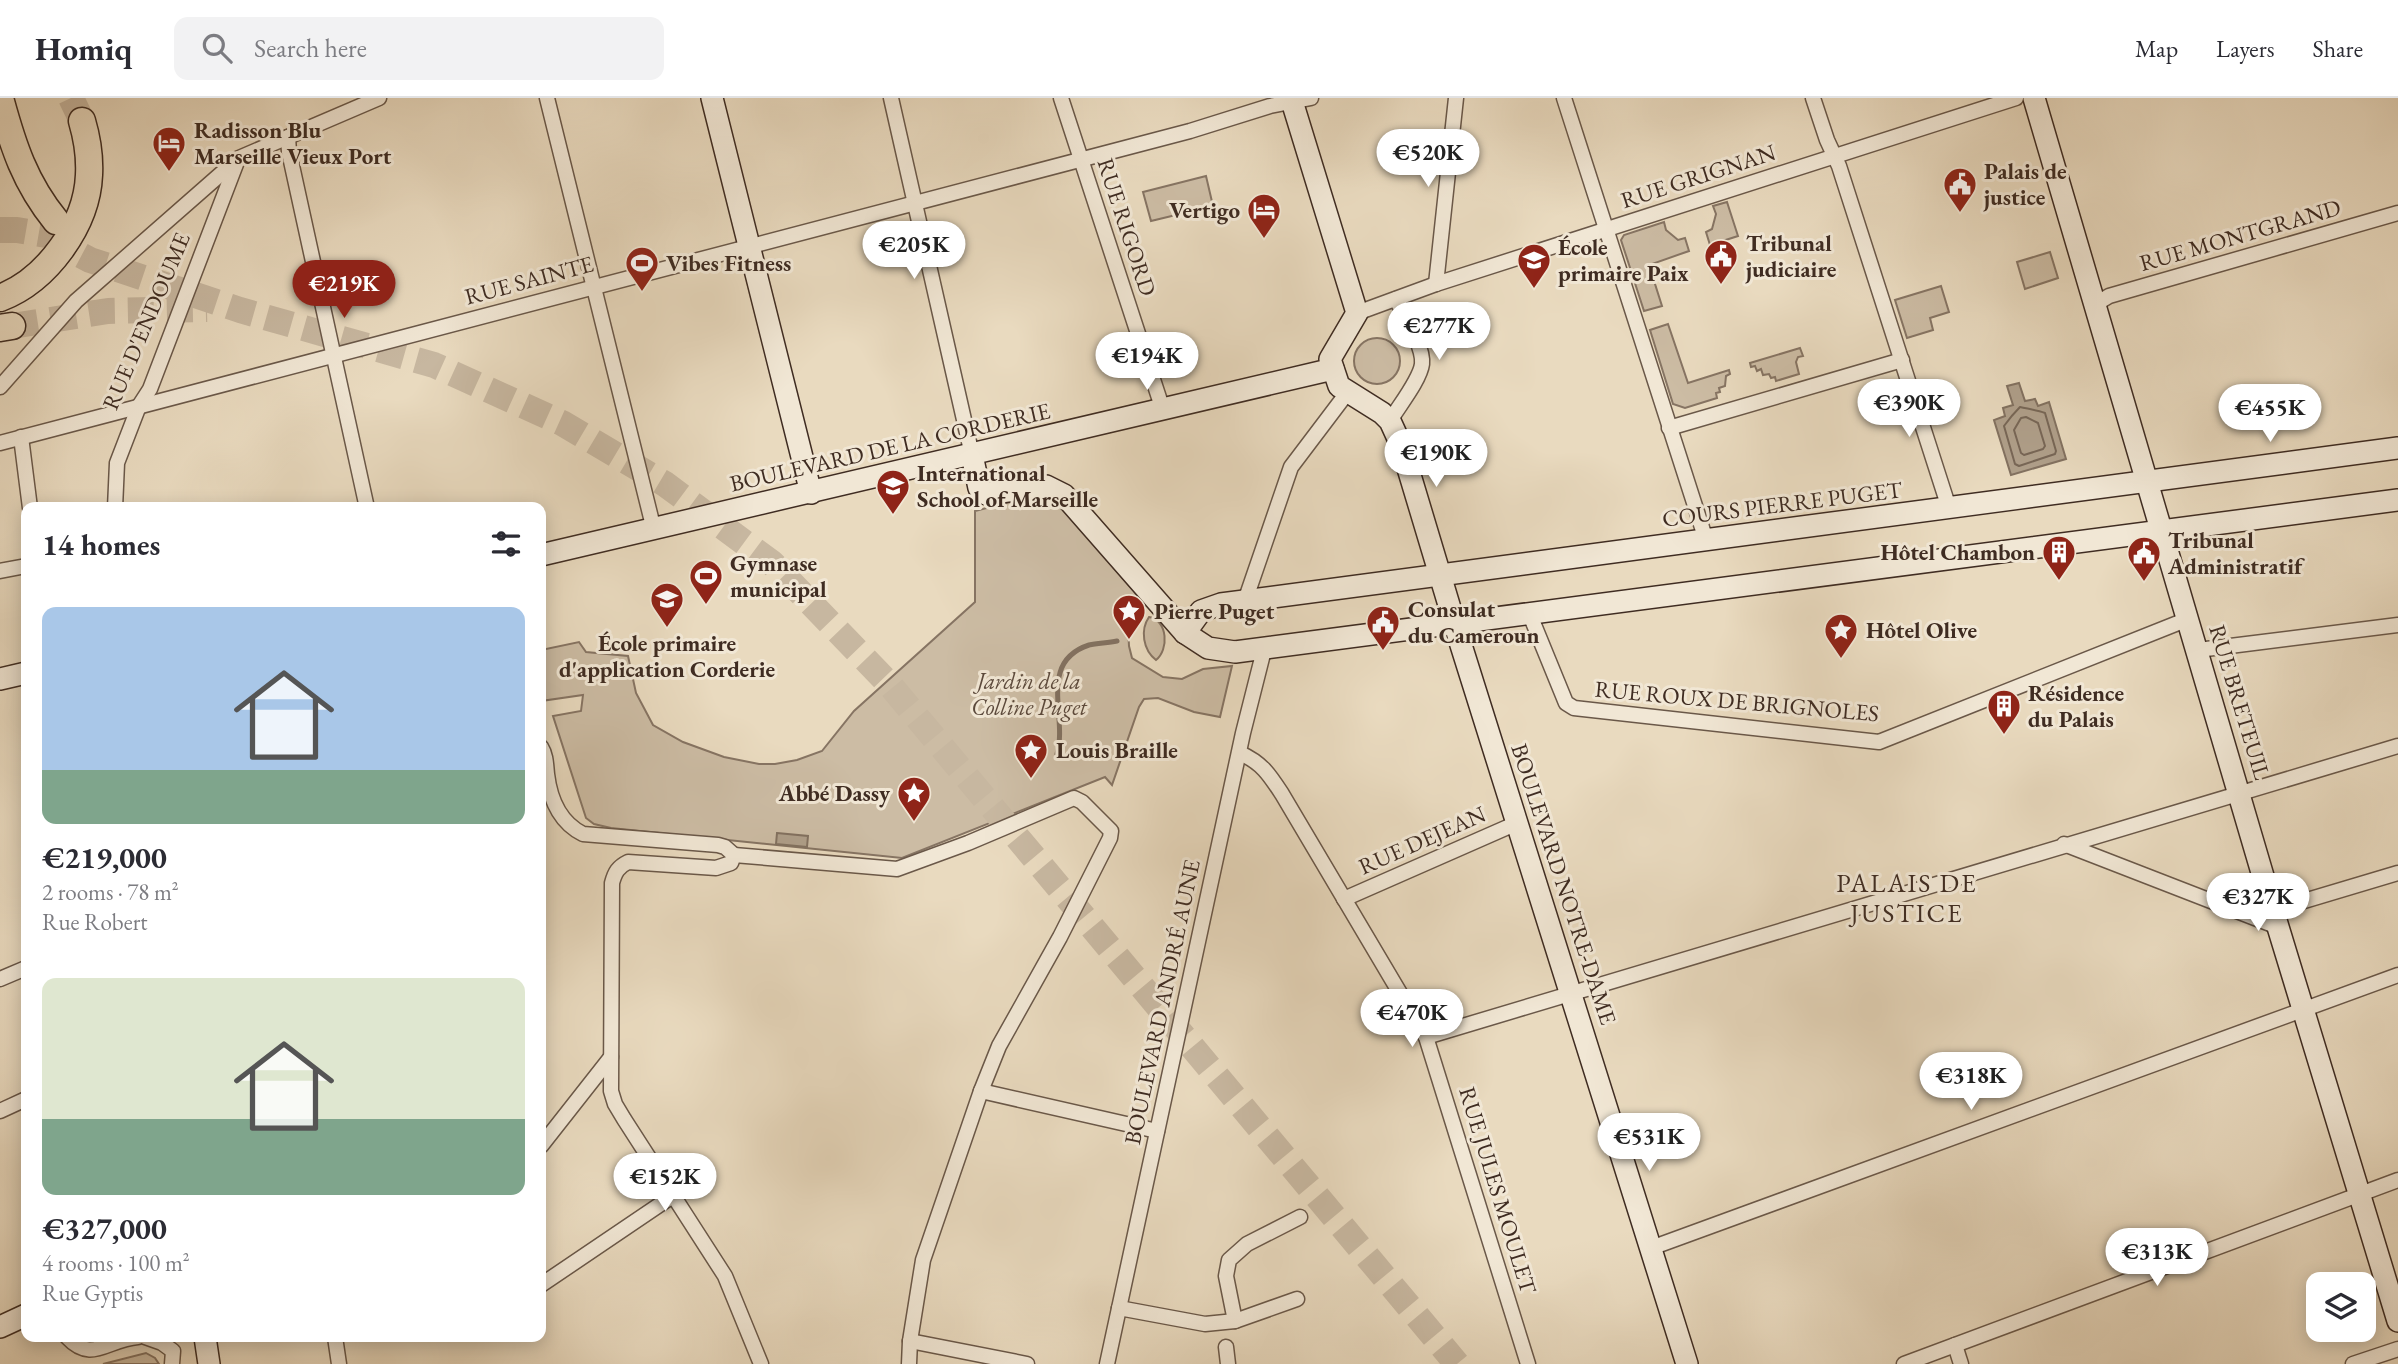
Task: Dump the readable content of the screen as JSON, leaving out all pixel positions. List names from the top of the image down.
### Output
{
  "streets": {
    "street": [
      "RUE GRIGNAN",
      "RUE RIGORD",
      "RUE MONTGRAND",
      "RUE SAINTE",
      "RUE D'ENDOUME",
      "BOULEVARD DE LA CORDERIE",
      "COURS PIERRE PUGET",
      "RUE ROUX DE BRIGNOLES",
      "RUE BRETEUIL",
      "RUE DEJEAN",
      "BOULEVARD NOTRE-DAME",
      "BOULEVARD ANDRÉ AUNE",
      "RUE JULES MOULET"
    ]
  },
  "crossings": [
    ["RUE RIGORD", "RUE SAINTE"],
    ["RUE RIGORD", "BOULEVARD DE LA CORDERIE"],
    ["RUE MONTGRAND", "RUE BRETEUIL"],
    ["RUE SAINTE", "RUE D'ENDOUME"],
    ["COURS PIERRE PUGET", "RUE BRETEUIL"],
    ["COURS PIERRE PUGET", "BOULEVARD NOTRE-DAME"],
    ["RUE ROUX DE BRIGNOLES", "RUE BRETEUIL"],
    ["RUE DEJEAN", "BOULEVARD NOTRE-DAME"],
    ["RUE DEJEAN", "RUE JULES MOULET"],
    ["BOULEVARD ANDRÉ AUNE", "RUE JULES MOULET"]
  ],
  "districts": ["PALAIS DE JUSTICE"],
  "parks": ["Jardin de la Colline Puget"],
  "places": {
    "hotel": ["Radisson Blu Marseille Vieux Port", "Vertigo"],
    "public building": [
      "Palais de justice",
      "Tribunal judiciaire",
      "Tribunal Administratif",
      "Consulat du Cameroun"
    ],
    "school or university": ["École primaire Paix", "International School of Marseille", "École primaire d'application Corderie"],
    "sports": ["Vibes Fitness", "Gymnase municipal"],
    "building": ["Hôtel Chambon", "Résidence du Palais"],
    "place": [
      "Pierre Puget",
      "Hôtel Olive",
      "Louis Braille",
      "Abbé Dassy"
    ]
  },
  "page": {
    "header": "Homiq",
    "search": "Search here",
    "nav": ["Map", "Layers", "Share"],
    "price": [
      "€520K",
      "€205K",
      "€219K",
      "€277K",
      "€194K",
      "€390K",
      "€455K",
      "€190K",
      "€327K",
      "€470K",
      "€318K",
      "€531K",
      "€152K",
      "€313K"
    ],
    "heading": "14 homes",
    "list": [
      {
        "name": "€219,000",
        "note": "2 rooms · 78 m² · Rue Robert"
      },
      {
        "name": "€327,000",
        "note": "4 rooms · 100 m² · Rue Gyptis"
      }
    ]
  }
}
